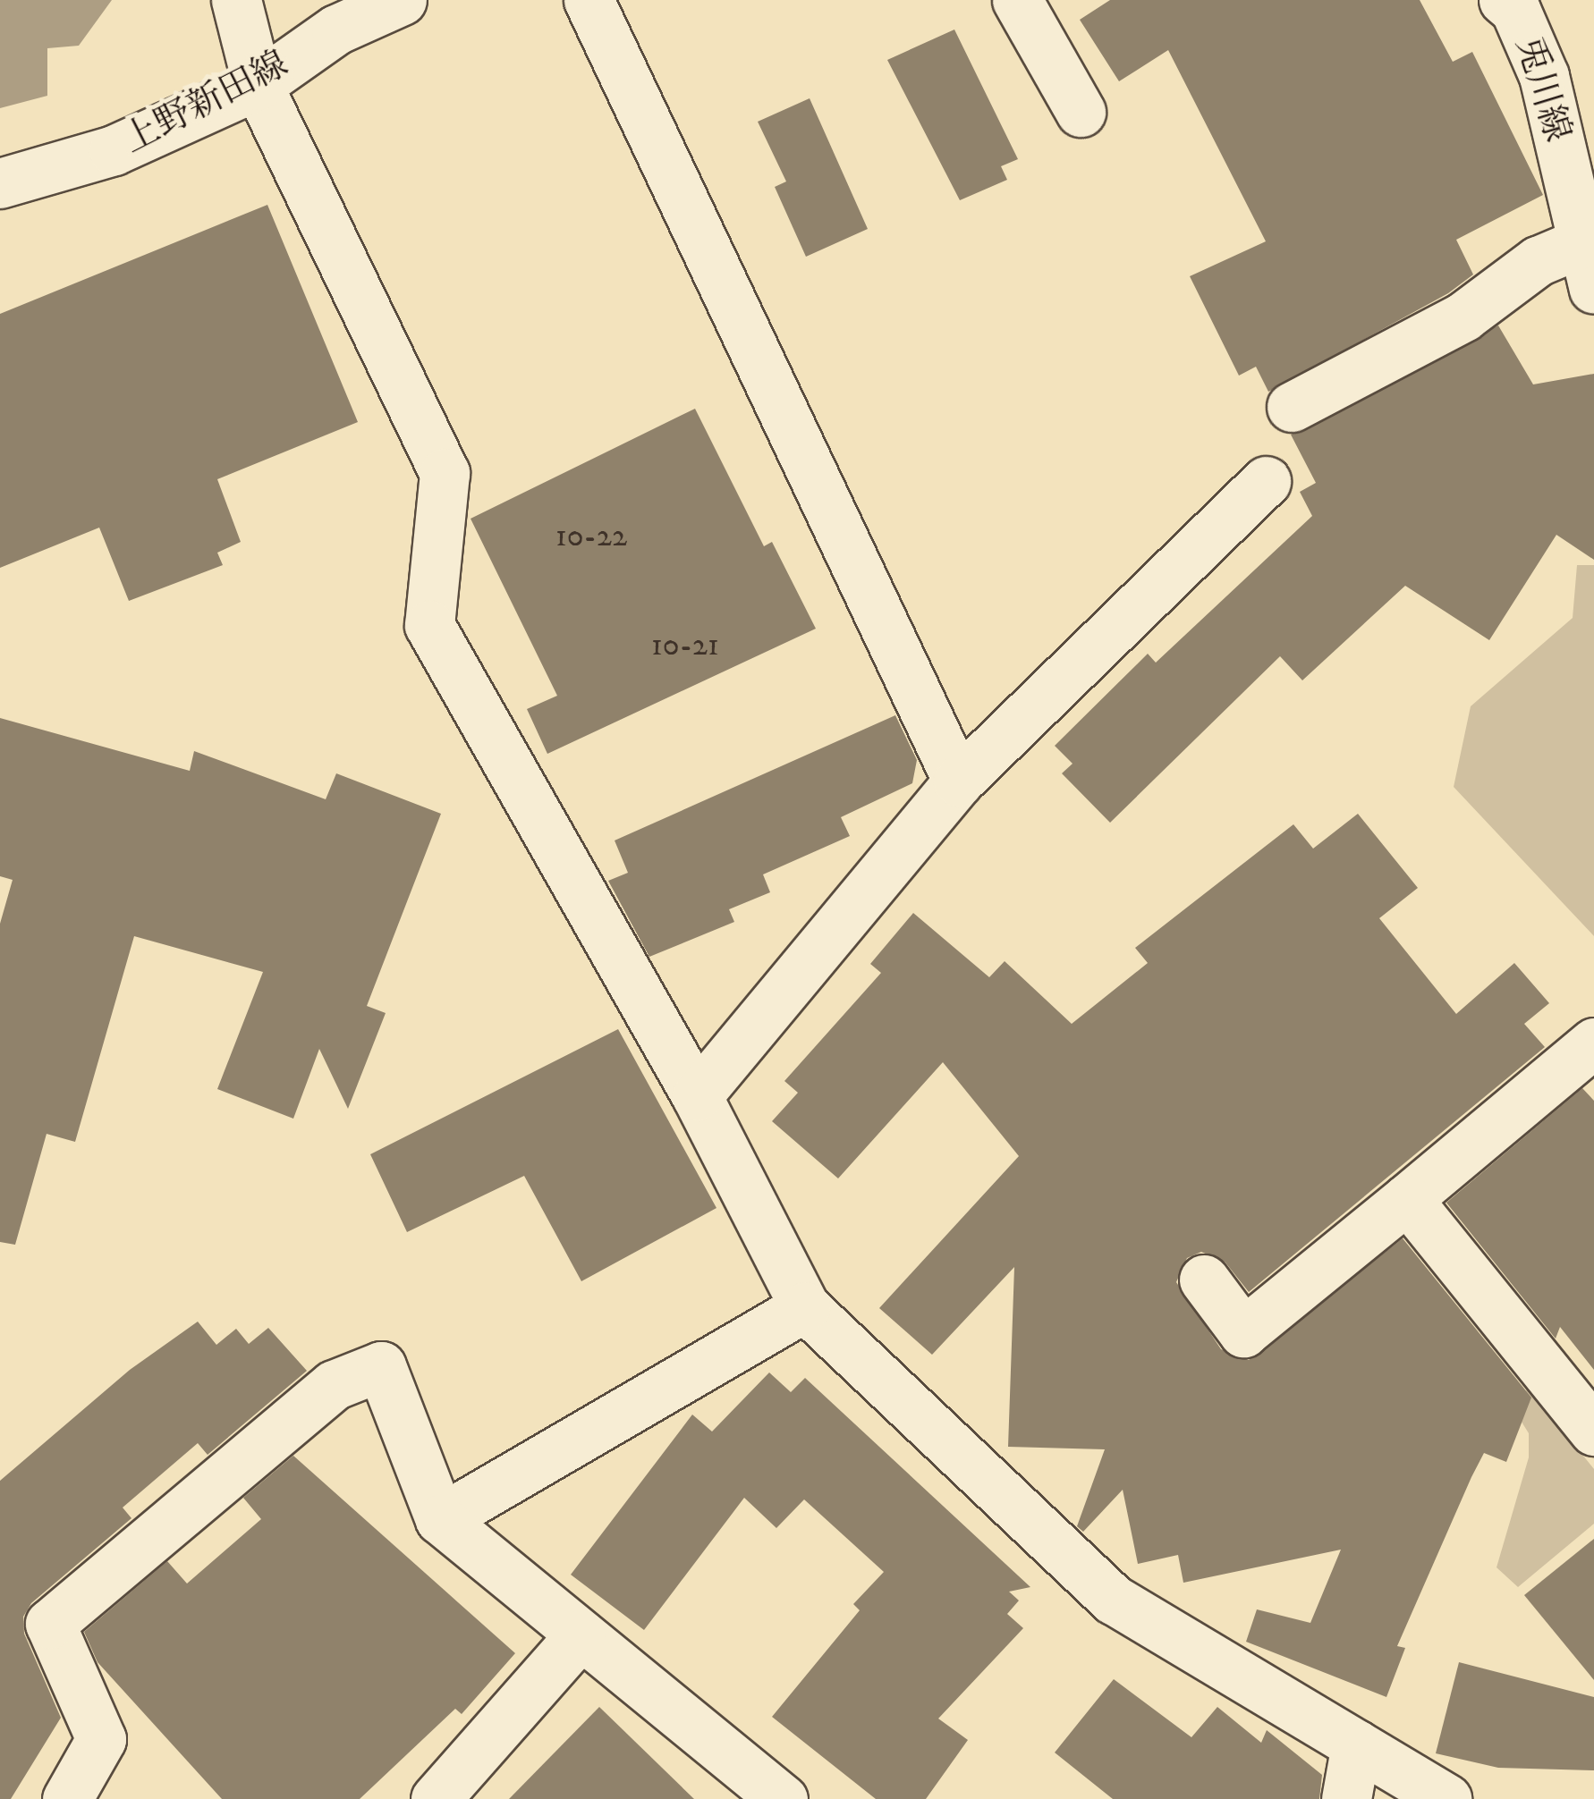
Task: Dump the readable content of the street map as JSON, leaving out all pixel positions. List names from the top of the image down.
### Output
{
  "streets": {
    "street": ["兎川線", "上野新田線"]
  },
  "house_numbers": ["10-22", "10-21"]
}
